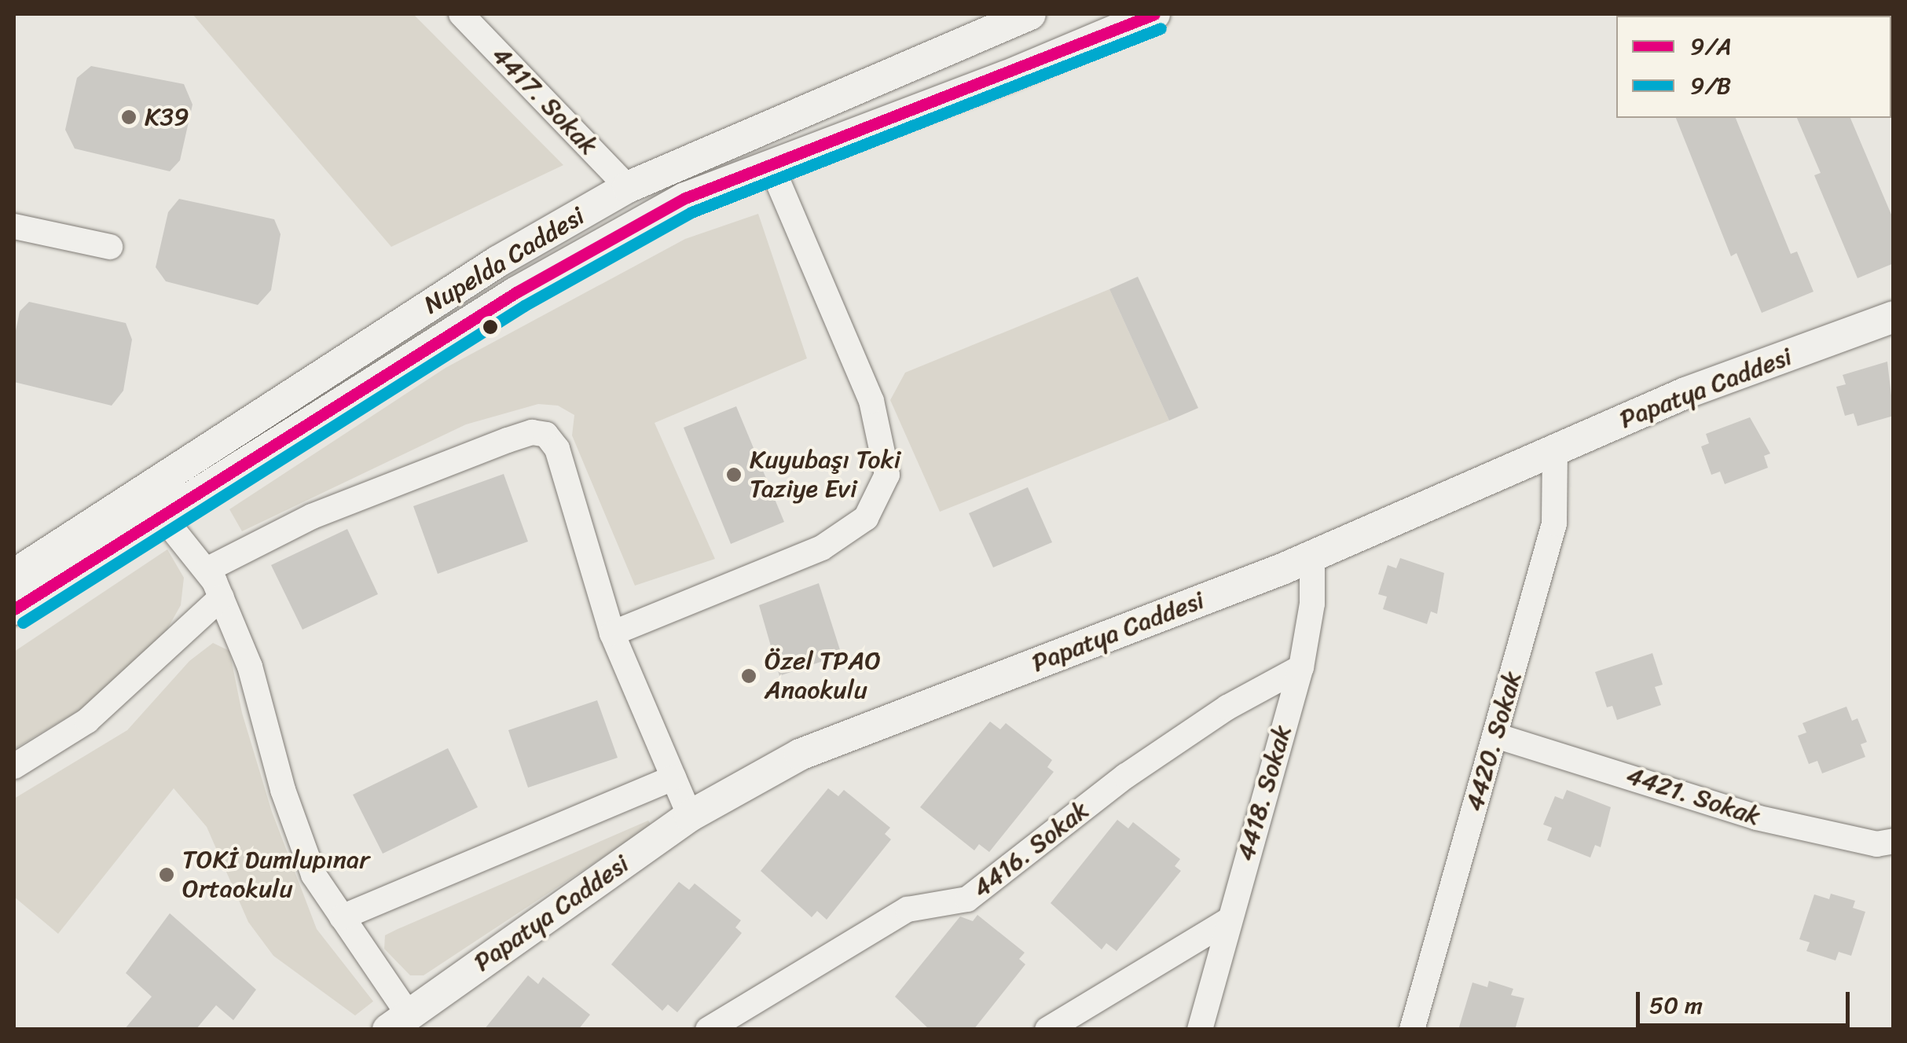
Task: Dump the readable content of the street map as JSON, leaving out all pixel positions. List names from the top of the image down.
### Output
{
  "streets": {
    "street": [
      "4417. Sokak",
      "Nupelda Caddesi",
      "Papatya Caddesi",
      "4420. Sokak",
      "4418. Sokak",
      "4421. Sokak",
      "4416. Sokak"
    ]
  },
  "crossings": [
    ["4417. Sokak", "Nupelda Caddesi"],
    ["Papatya Caddesi", "4420. Sokak"],
    ["Papatya Caddesi", "4418. Sokak"],
    ["4420. Sokak", "4421. Sokak"],
    ["4418. Sokak", "4416. Sokak"]
  ],
  "places": [
    "K39",
    "Kuyubaşı Toki Taziye Evi",
    "Özel TPAO Anaokulu",
    "TOKİ Dumlupınar Ortaokulu"
  ],
  "lines": ["transit line 9/A", "transit line 9/B"],
  "legend": ["9/A", "9/B"],
  "scale_bar": "50 m"
}
